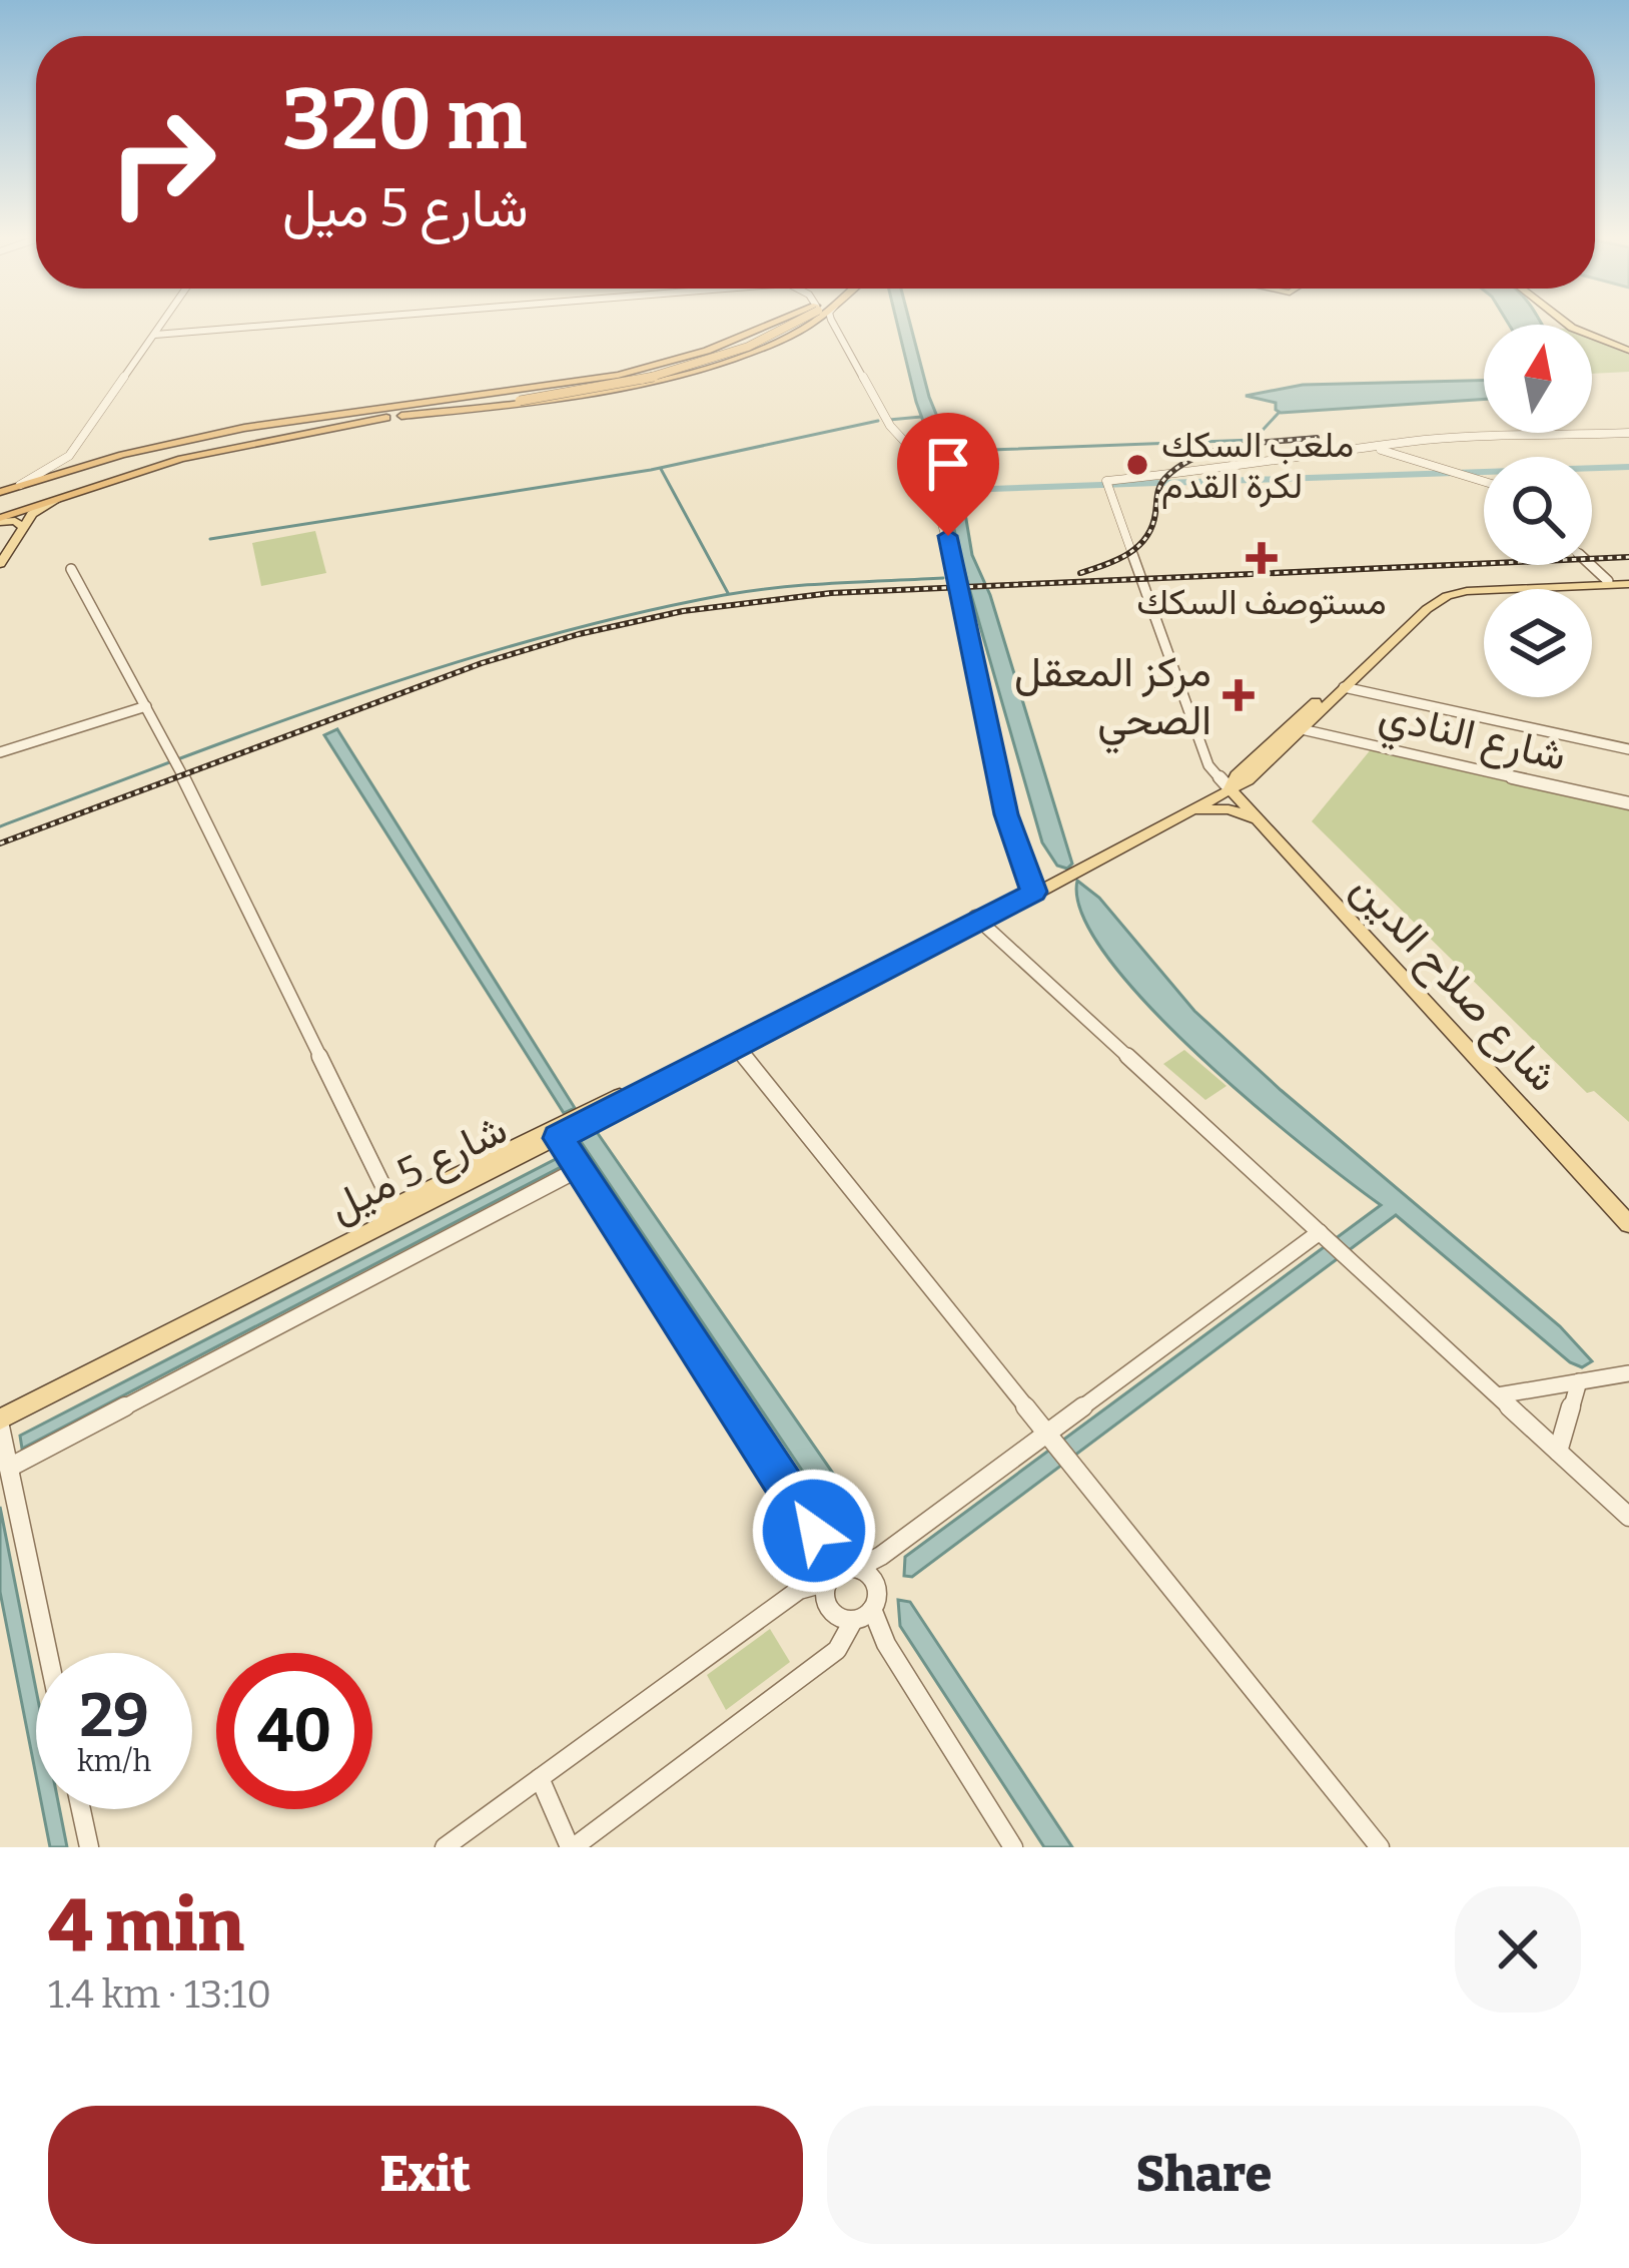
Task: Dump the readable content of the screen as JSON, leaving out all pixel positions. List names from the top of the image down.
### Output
{
  "streets": {
    "main road": ["شارع صلاح الدين", "شارع 5 ميل"],
    "street": ["شارع النادي"]
  },
  "crossings": [
    ["شارع النادي", "شارع 5 ميل"],
    ["شارع صلاح الدين", "شارع 5 ميل"]
  ],
  "places": {
    "other": ["ملعب السكك لكرة القدم"],
    "health": ["مستوصف السكك", "مركز المعقل الصحي"]
  },
  "north": "top",
  "page": {
    "turn": ["320 m", "شارع 5 ميل"],
    "speed": "29 km/h",
    "limit": "40",
    "heading": ["4 min", "1.4 km · 13:10"],
    "buttons": ["Exit", "Share"]
  }
}
